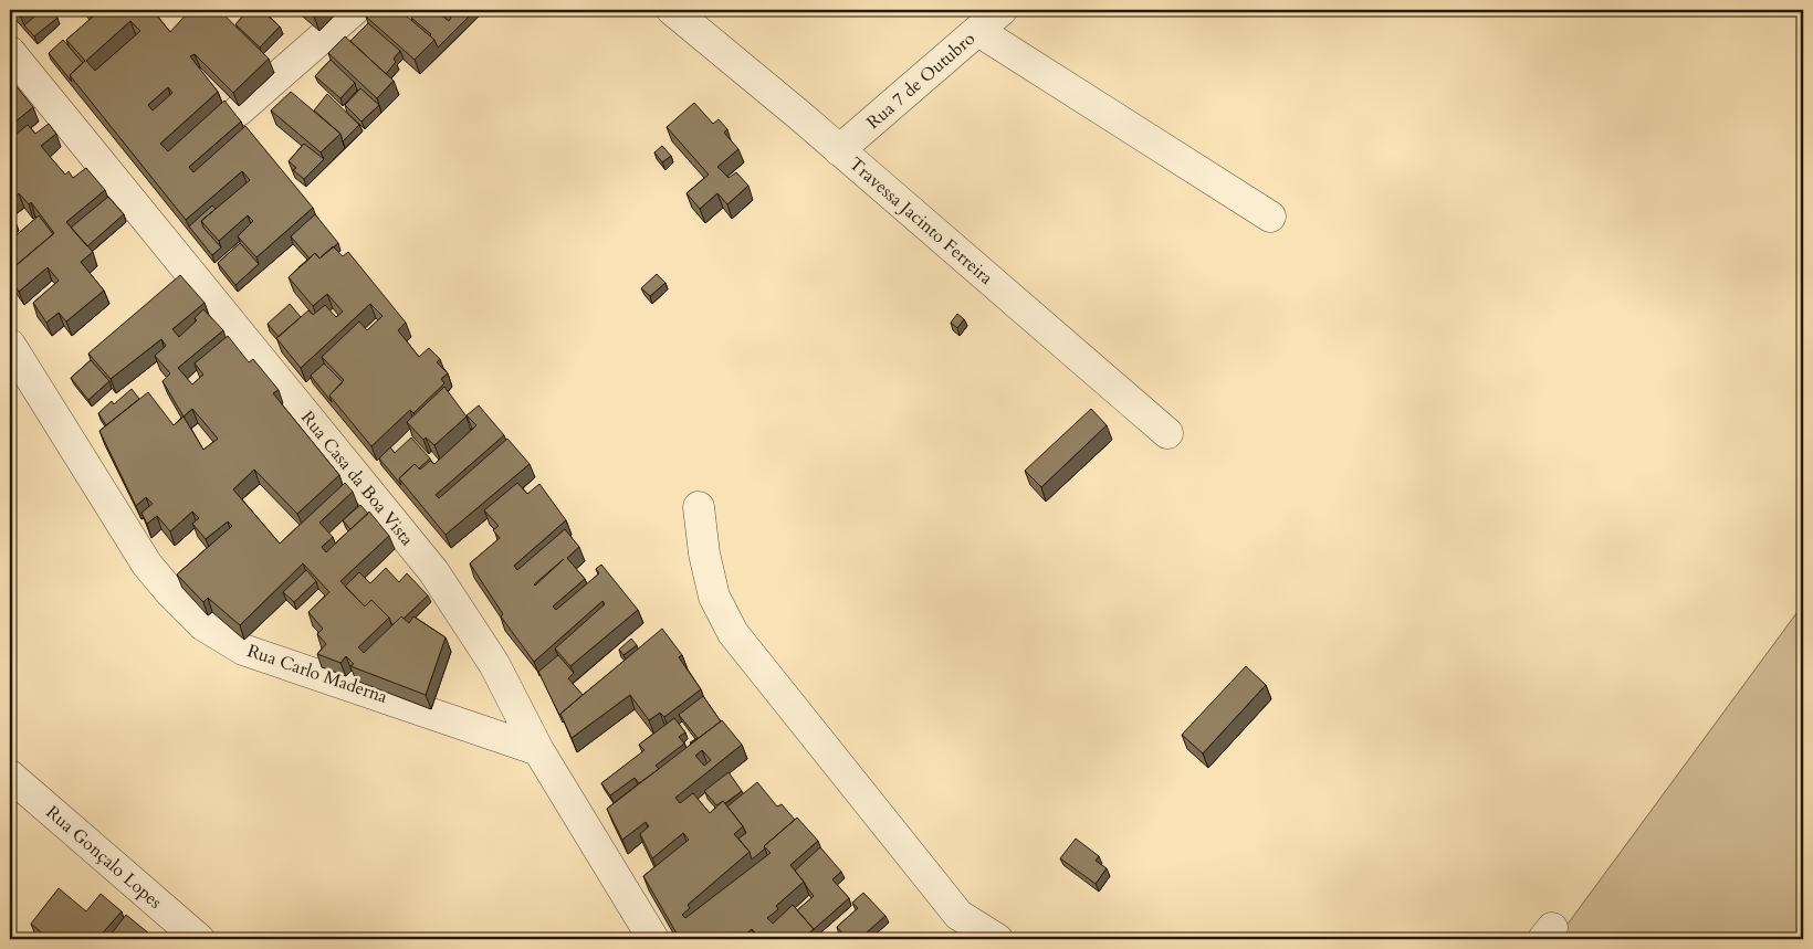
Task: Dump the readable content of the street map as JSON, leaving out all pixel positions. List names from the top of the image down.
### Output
{
  "streets": {
    "street": [
      "Rua 7 de Outubro",
      "Travessa Jacinto Ferreira",
      "Rua Casa da Boa Vista",
      "Rua Carlo Maderna",
      "Rua Gonçalo Lopes"
    ]
  },
  "crossings": [
    ["Rua 7 de Outubro", "Travessa Jacinto Ferreira"],
    ["Rua Casa da Boa Vista", "Rua Carlo Maderna"]
  ]
}
